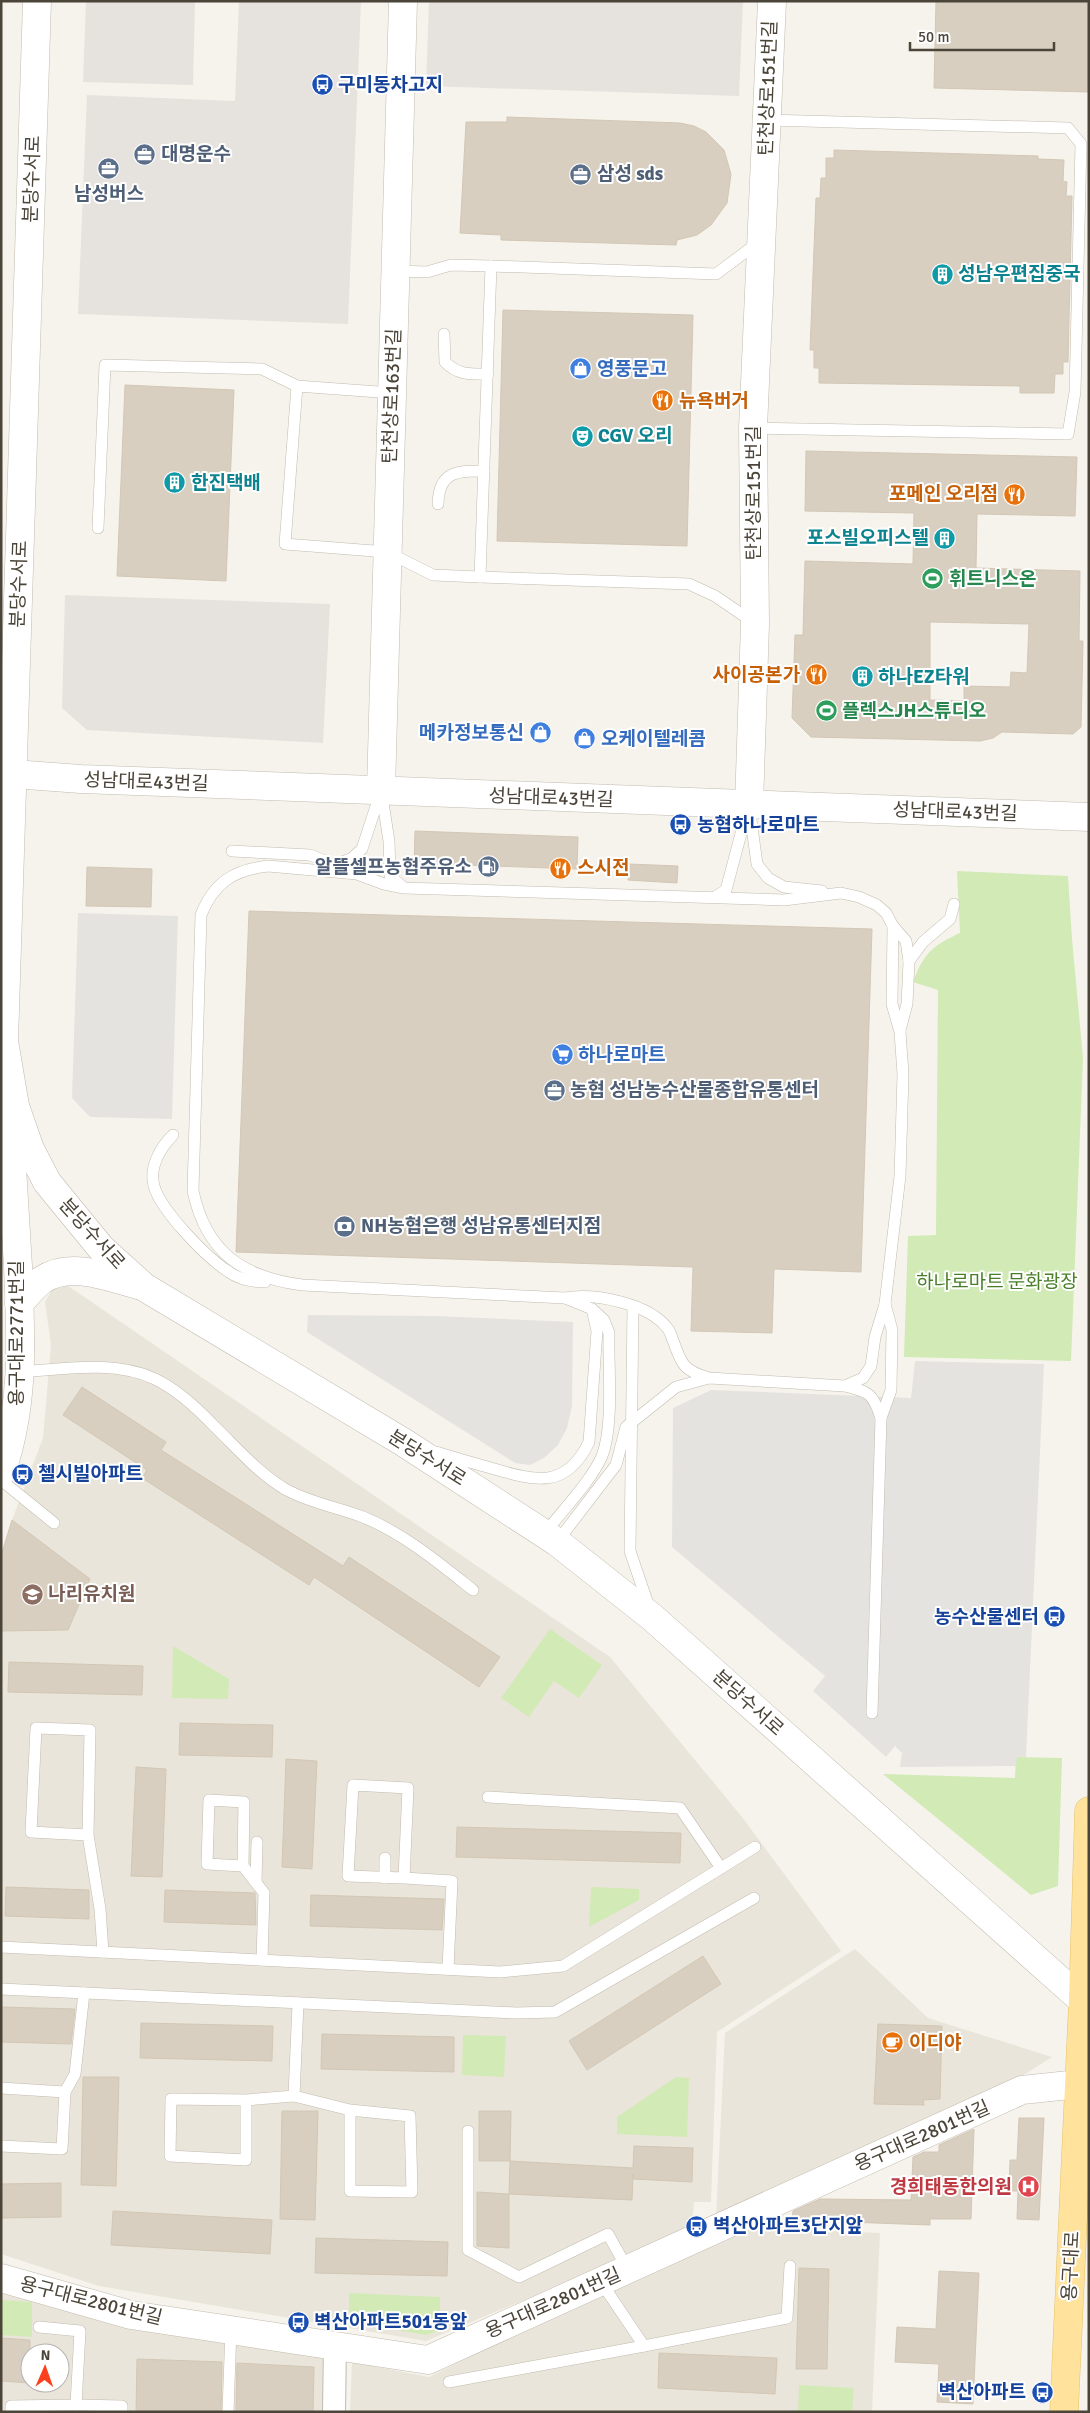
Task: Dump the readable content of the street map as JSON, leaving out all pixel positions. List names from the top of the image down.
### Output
{
  "streets": {
    "main road": ["용구대로"],
    "street": [
      "탄천상로151번길",
      "분당수서로",
      "탄천상로163번길",
      "성남대로43번길",
      "용구대로2771번길",
      "용구대로2801번길"
    ]
  },
  "crossings": [
    ["탄천상로151번길", "성남대로43번길"],
    ["분당수서로", "성남대로43번길"],
    ["분당수서로", "용구대로2771번길"],
    ["분당수서로", "용구대로"],
    ["탄천상로163번길", "성남대로43번길"],
    ["용구대로2801번길", "용구대로"]
  ],
  "parks": ["하나로마트 문화광장"],
  "places": {
    "bus stop": [
      "구미동차고지",
      "농협하나로마트",
      "첼시빌아파트",
      "농수산물센터",
      "벽산아파트3단지앞",
      "벽산아파트501동앞",
      "벽산아파트"
    ],
    "office": [
      "대명운수",
      "남성버스",
      "삼성 sds",
      "농협 성남농수산물종합유통센터"
    ],
    "building": [
      "성남우편집중국",
      "한진택배",
      "포스빌오피스텔",
      "하나EZ타워"
    ],
    "shop": ["영풍문고", "메카정보통신", "오케이텔레콤"],
    "restaurant": [
      "뉴욕버거",
      "포메인 오리점",
      "사이공본가",
      "스시전"
    ],
    "theatre": ["CGV 오리"],
    "sports": ["휘트니스온", "플렉스JH스튜디오"],
    "fuel station": ["알뜰셀프농협주유소"],
    "supermarket": ["하나로마트"],
    "bank": ["NH농협은행 성남유통센터지점"],
    "school or university": ["나리유치원"],
    "cafe": ["이디야"],
    "hospital": ["경희태동한의원"]
  },
  "scale_bar": "50 m",
  "north": "top"
}
